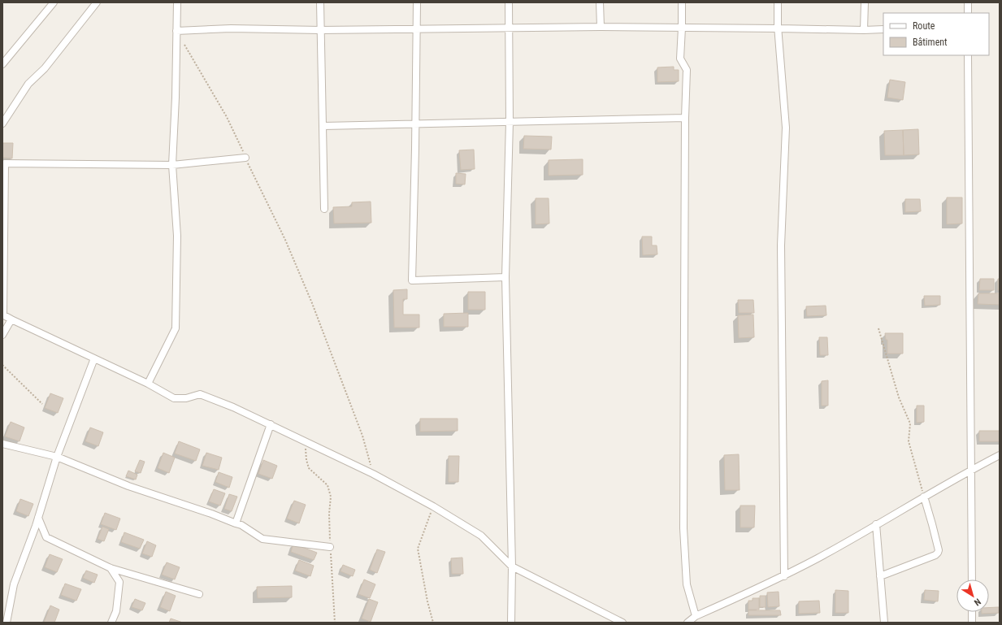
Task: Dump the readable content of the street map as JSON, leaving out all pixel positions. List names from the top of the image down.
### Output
{
  "legend": ["Route", "Bâtiment"],
  "north": "bottom right"
}
